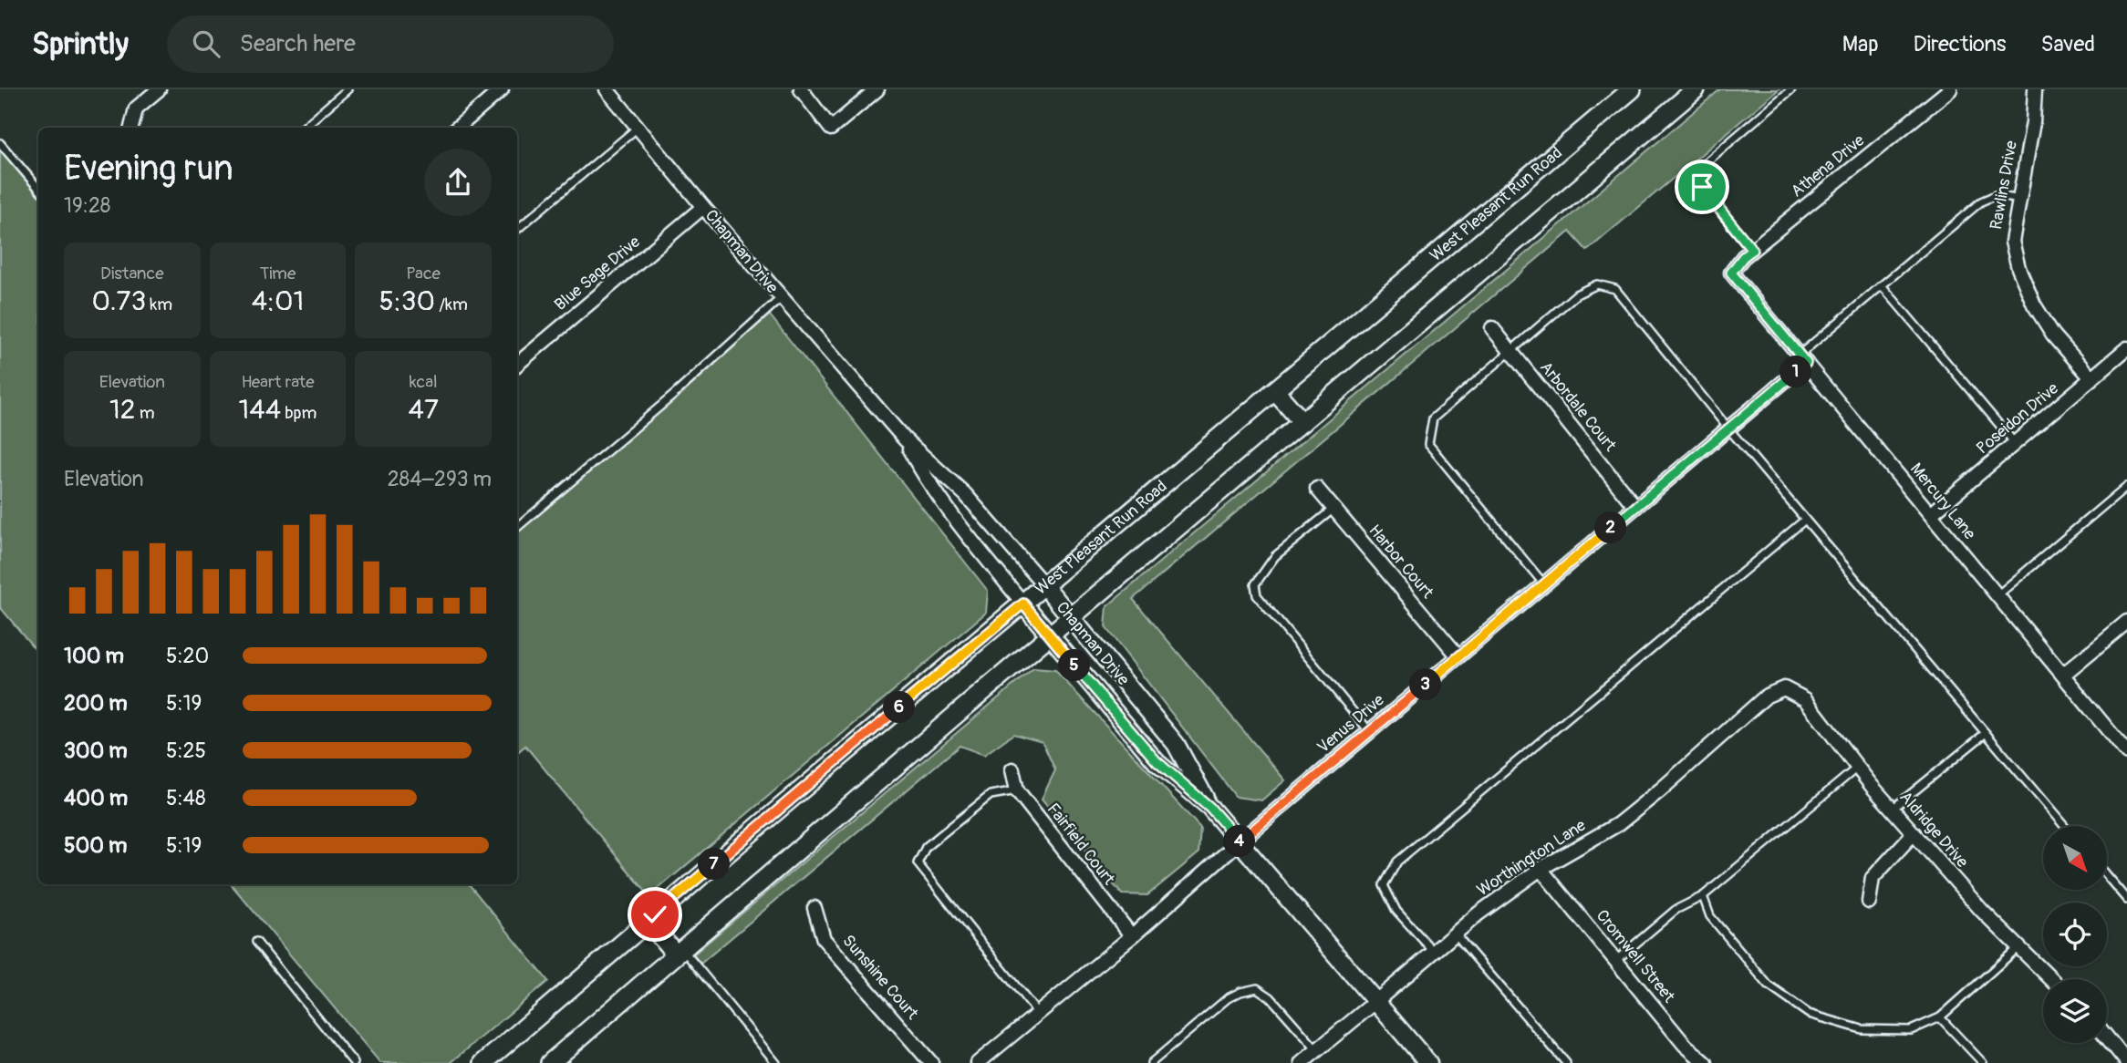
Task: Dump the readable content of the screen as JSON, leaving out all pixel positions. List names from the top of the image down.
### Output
{
  "streets": {
    "main road": ["West Pleasant Run Road"],
    "street": [
      "Athena Drive",
      "Rawlins Drive",
      "Chapman Drive",
      "Blue Sage Drive",
      "Arbordale Court",
      "Poseidon Drive",
      "Mercury Lane",
      "Harbor Court",
      "Venus Drive",
      "Aldridge Drive",
      "Fairfield Court",
      "Worthington Lane",
      "Cromwell Street",
      "Sunshine Court"
    ]
  },
  "crossings": [
    ["Athena Drive", "Mercury Lane"],
    ["Rawlins Drive", "Poseidon Drive"],
    ["West Pleasant Run Road", "Chapman Drive"],
    ["Chapman Drive", "Blue Sage Drive"],
    ["Chapman Drive", "Venus Drive"],
    ["Chapman Drive", "Worthington Lane"],
    ["Arbordale Court", "Venus Drive"],
    ["Poseidon Drive", "Mercury Lane"],
    ["Mercury Lane", "Venus Drive"],
    ["Harbor Court", "Venus Drive"],
    ["Venus Drive", "Fairfield Court"],
    ["Aldridge Drive", "Worthington Lane"],
    ["Worthington Lane", "Cromwell Street"]
  ],
  "north": "bottom right",
  "page": {
    "header": "Sprintly",
    "search": "Search here",
    "nav": ["Map", "Directions", "Saved"],
    "heading": ["Evening run", "19:28"],
    "stats": [
      ["Distance", "0.73 km"],
      ["Time", "4:01"],
      ["Pace", "5:30 /km"],
      ["Elevation", "12 m"],
      ["Heart rate", "144 bpm"],
      ["kcal", "47"]
    ],
    "pins": [
      "1",
      "2",
      "5",
      "3",
      "6",
      "4",
      "7"
    ],
    "chart": ["Elevation", "284–293 m"],
    "list": [
      {
        "name": "100 m",
        "note": "5:20"
      },
      {
        "name": "200 m",
        "note": "5:19"
      },
      {
        "name": "300 m",
        "note": "5:25"
      },
      {
        "name": "400 m",
        "note": "5:48"
      },
      {
        "name": "500 m",
        "note": "5:19"
      }
    ]
  }
}
